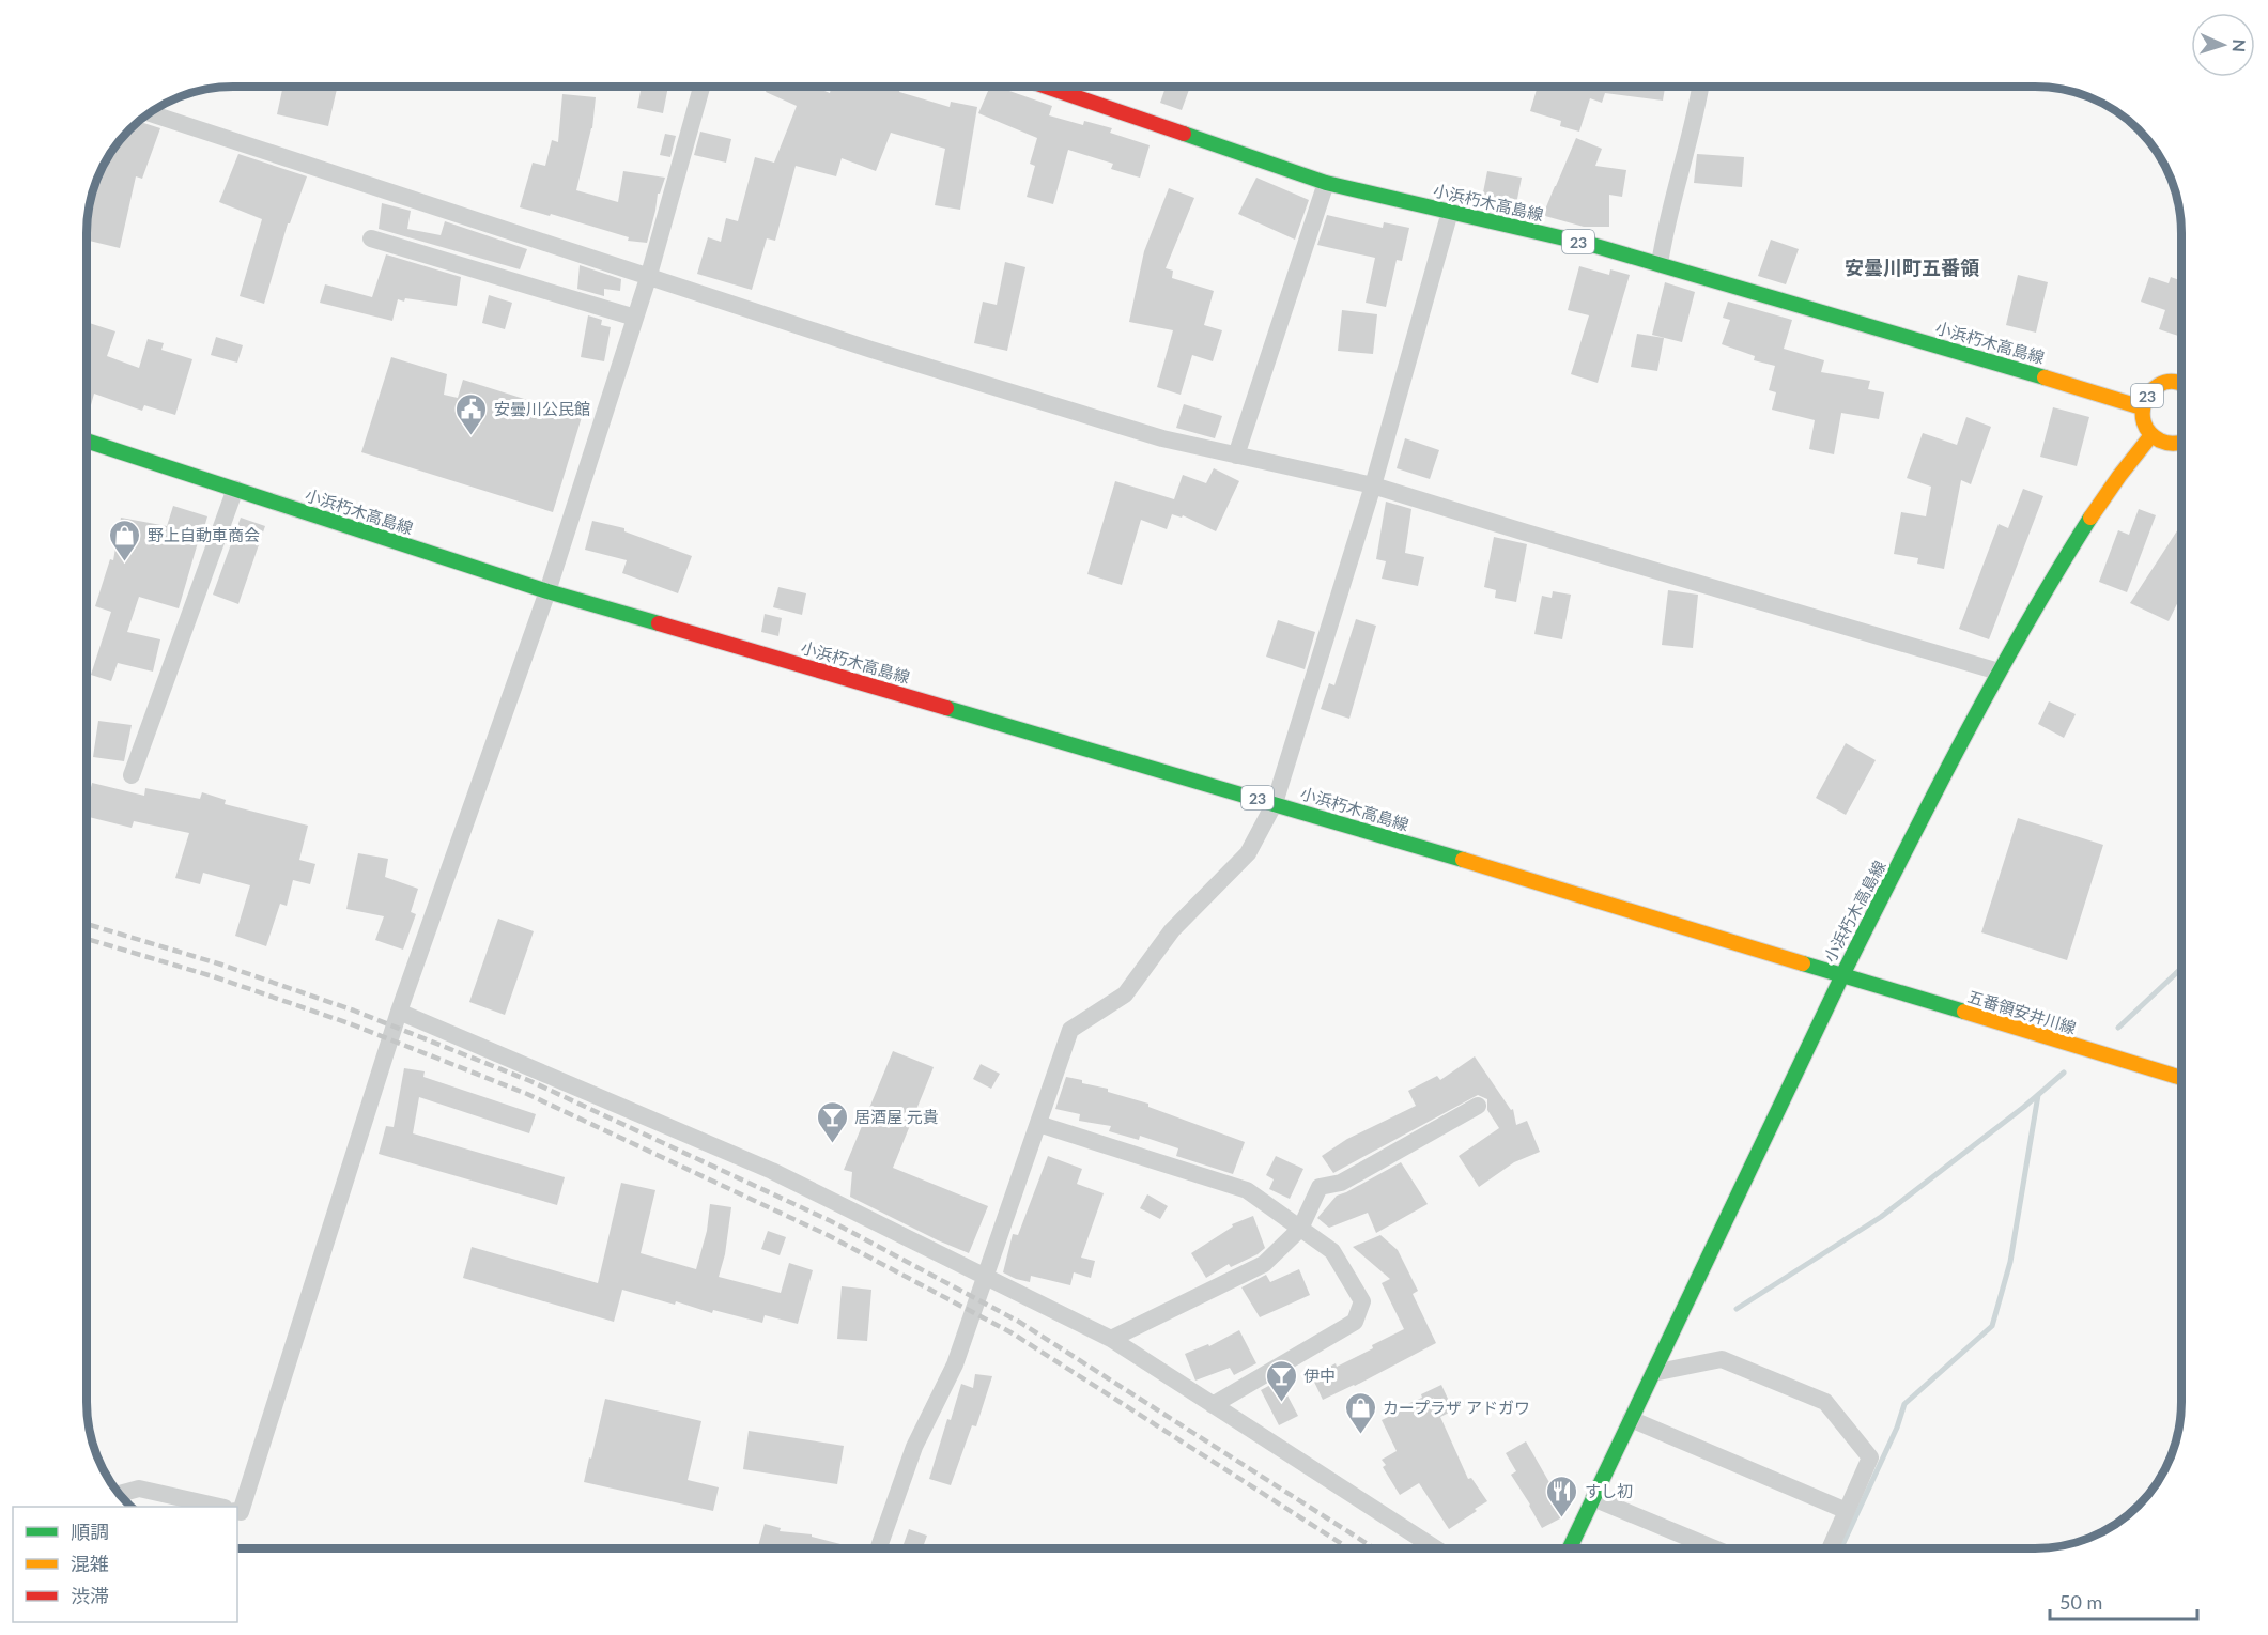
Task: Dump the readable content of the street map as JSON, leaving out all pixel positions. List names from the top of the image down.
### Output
{
  "streets": {
    "main road": ["小浜朽木高島線", "23", "五番領安井川線"]
  },
  "crossings": [
    ["小浜朽木高島線", "23"],
    ["小浜朽木高島線", "五番領安井川線"]
  ],
  "districts": ["安曇川町五番領"],
  "places": {
    "public building": ["安曇川公民館"],
    "shop": ["野上自動車商会", "カープラザ アドガワ"],
    "bar": ["居酒屋 元貴", "伊中"],
    "restaurant": ["すし初"]
  },
  "legend": ["順調", "混雑", "渋滞"],
  "scale_bar": "50 m",
  "north": "right"
}
